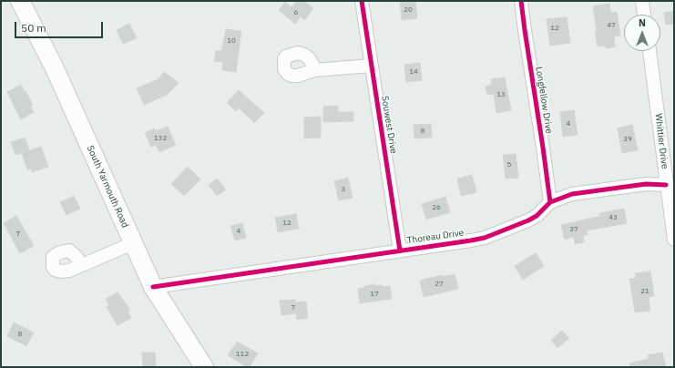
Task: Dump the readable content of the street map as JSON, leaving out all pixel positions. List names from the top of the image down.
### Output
{
  "streets": {
    "main road": ["South Yarmouth Road"],
    "street": [
      "Longfellow Drive",
      "Souwest Drive",
      "Whittier Drive",
      "Thoreau Drive"
    ]
  },
  "crossings": [
    ["Longfellow Drive", "Thoreau Drive"],
    ["Souwest Drive", "Thoreau Drive"],
    ["Whittier Drive", "Thoreau Drive"],
    ["South Yarmouth Road", "Thoreau Drive"]
  ],
  "house_numbers": [
    "20",
    "6",
    "47",
    "12",
    "10",
    "14",
    "13",
    "4",
    "8",
    "132",
    "39",
    "5",
    "3",
    "26",
    "43",
    "12",
    "37",
    "4",
    "7",
    "27",
    "21",
    "17",
    "7",
    "8",
    "112"
  ],
  "scale_bar": "50 m",
  "north": "top"
}
